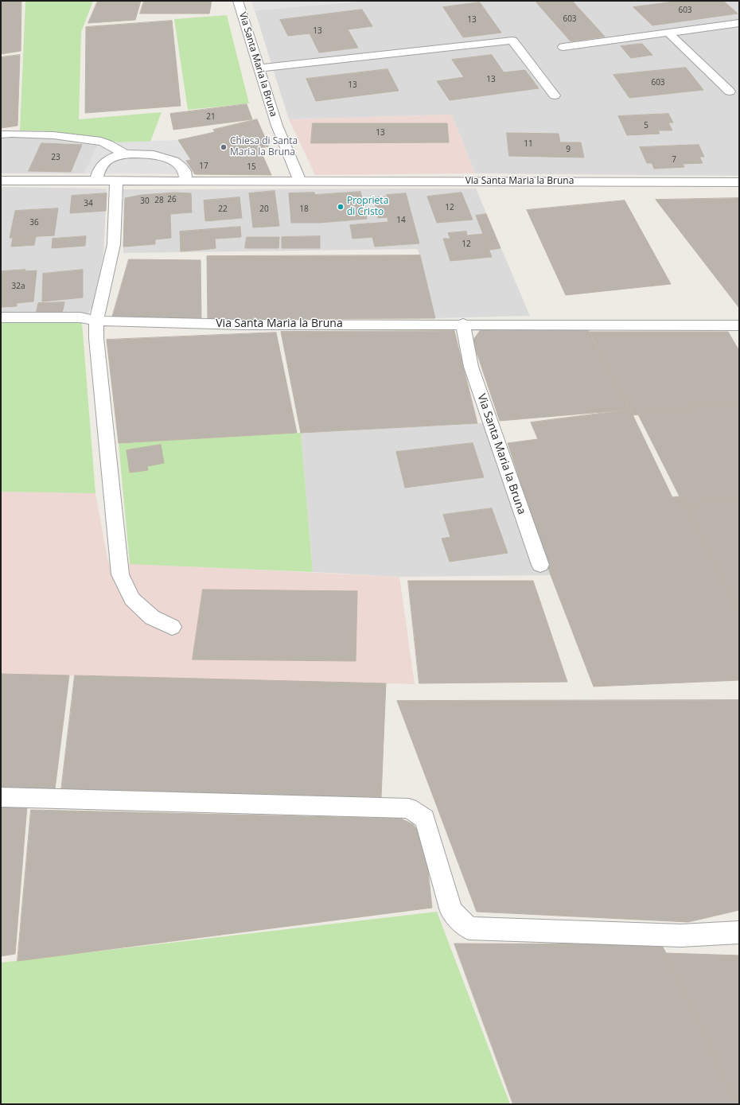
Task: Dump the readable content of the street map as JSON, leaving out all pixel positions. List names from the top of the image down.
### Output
{
  "streets": {
    "street": ["Via Santa Maria la Bruna"]
  },
  "places": ["Chiesa di Santa Maria la Bruna", "Proprieta di Cristo"],
  "house_numbers": [
    "603",
    "603",
    "13",
    "13",
    "13",
    "603",
    "13",
    "21",
    "5",
    "13",
    "11",
    "9",
    "23",
    "7",
    "17",
    "15",
    "26",
    "28",
    "30",
    "34",
    "12",
    "22",
    "20",
    "18",
    "14",
    "36",
    "12",
    "32a"
  ]
}
